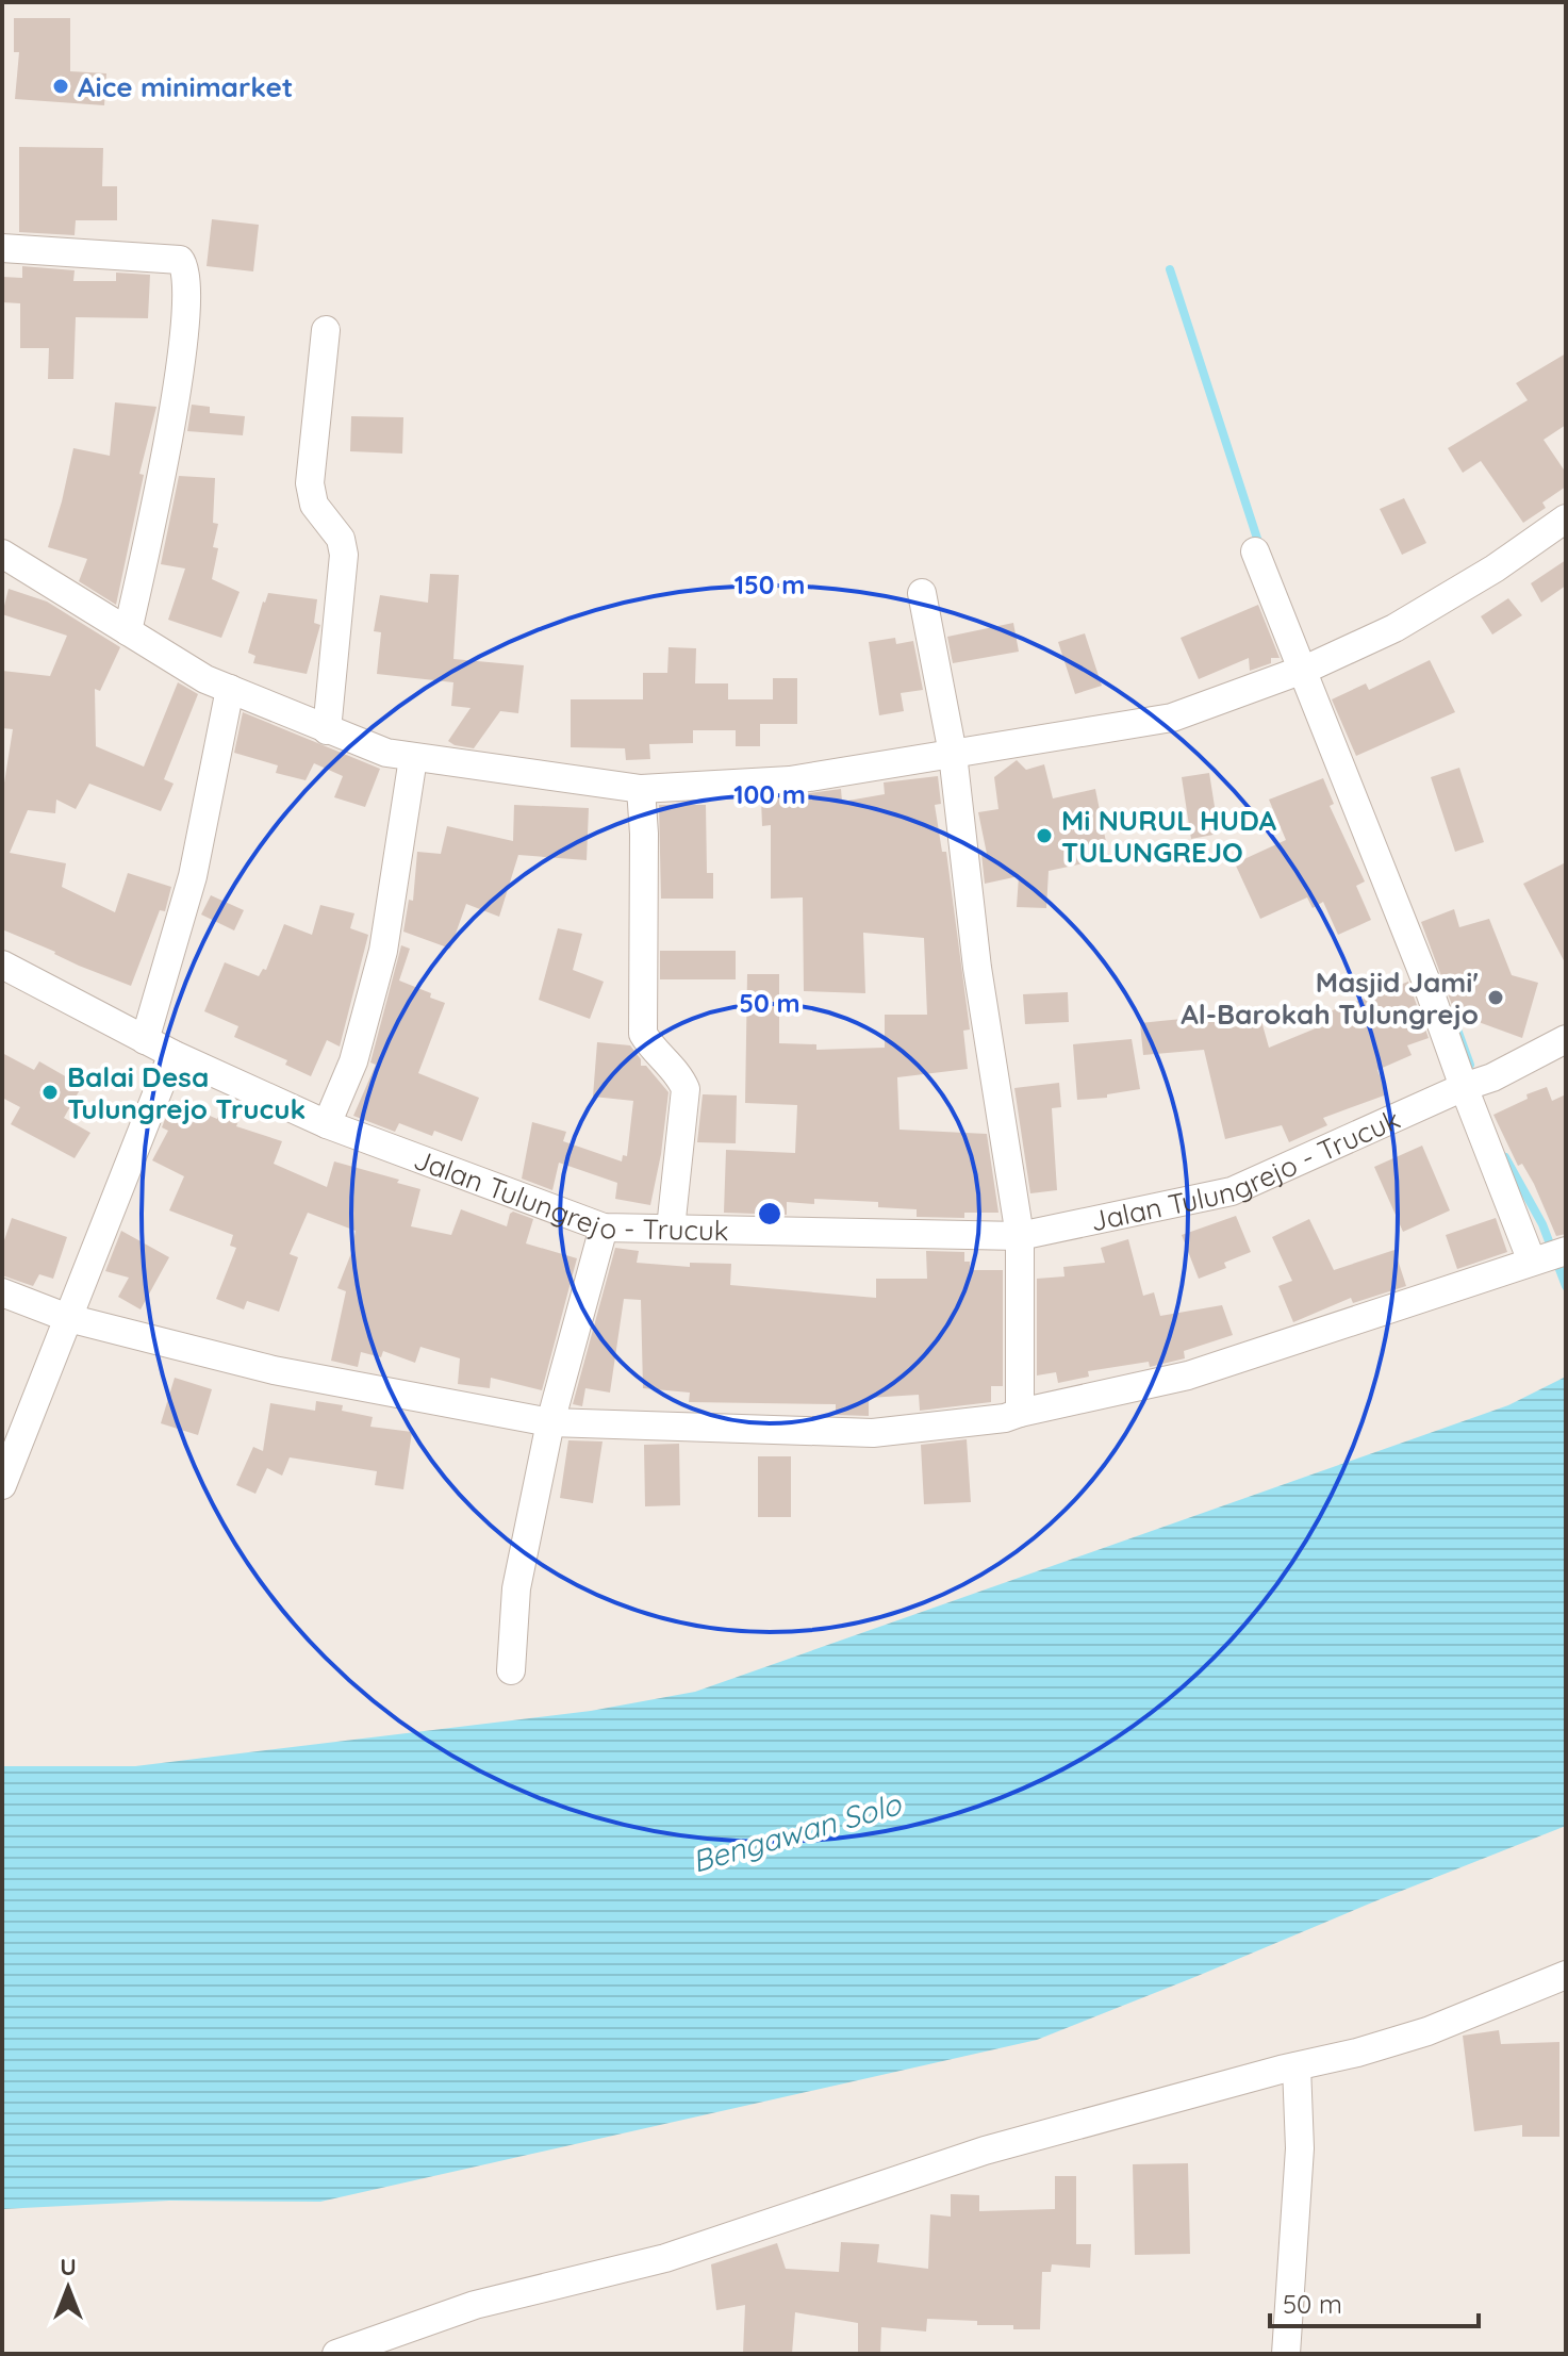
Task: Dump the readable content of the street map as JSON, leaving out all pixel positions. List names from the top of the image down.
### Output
{
  "streets": {
    "street": ["Jalan Tulungrejo - Trucuk"]
  },
  "water": ["Bengawan Solo"],
  "places": [
    "Aice minimarket",
    "Mi NURUL HUDA TULUNGREJO",
    "Masjid Jami' Al-Barokah Tulungrejo",
    "Balai Desa Tulungrejo Trucuk"
  ],
  "scale_bar": "50 m",
  "north": "top",
  "rings": ["150 m", "100 m", "50 m"]
}
